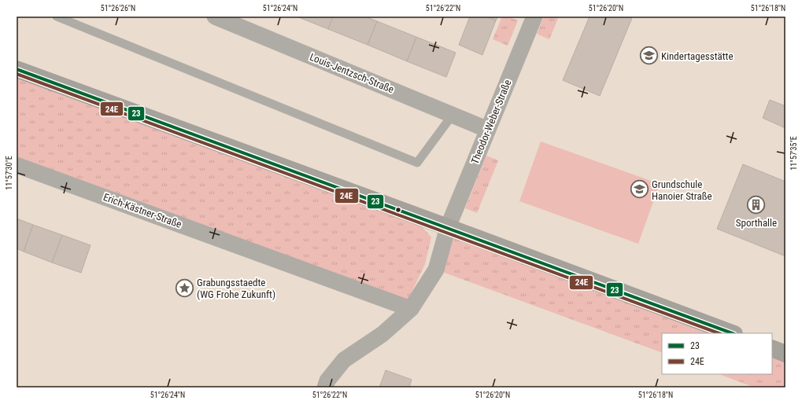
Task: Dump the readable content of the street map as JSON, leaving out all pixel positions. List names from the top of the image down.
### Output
{
  "streets": {
    "street": ["Louis-Jentzsch-Straße", "Theodor-Weber-Straße", "Erich-Kästner-Straße"]
  },
  "crossings": [
    ["Louis-Jentzsch-Straße", "Theodor-Weber-Straße"]
  ],
  "places": {
    "school or university": ["Kindertagesstätte", "Grundschule Hanoier Straße"],
    "building": ["Sporthalle"],
    "place": ["Grabungsstaedte (WG Frohe Zukunft)"]
  },
  "lines": ["transit line 23", "transit line 24E"],
  "legend": ["23", "24E"],
  "coordinates": [
    "51°26'26\"N",
    "51°26'24\"N",
    "51°26'22\"N",
    "51°26'20\"N",
    "51°26'18\"N",
    "11°57'35\"E",
    "11°57'30\"E"
  ]
}
